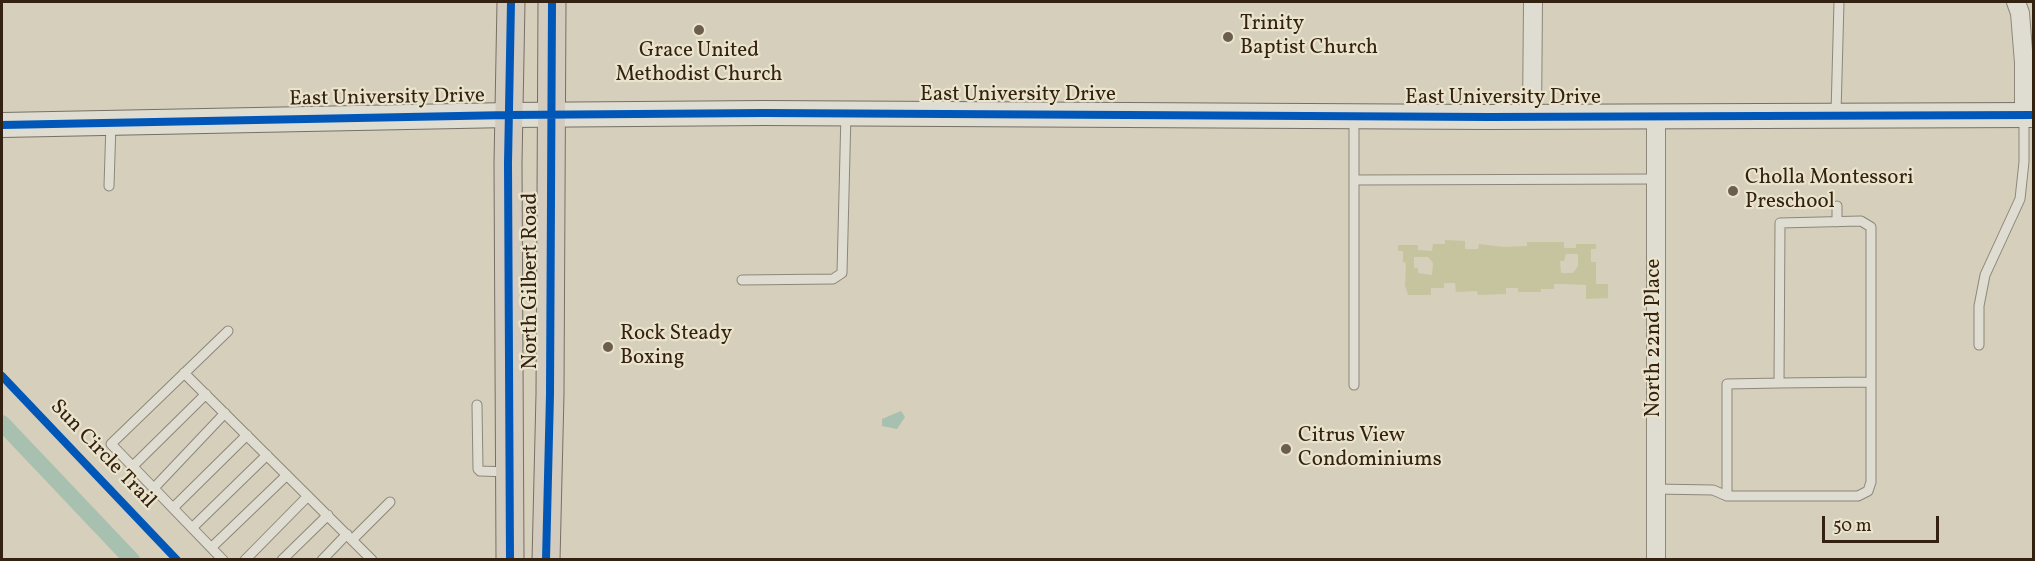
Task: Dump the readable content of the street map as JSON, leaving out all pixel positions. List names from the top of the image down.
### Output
{
  "streets": {
    "main road": ["East University Drive", "North Gilbert Road"],
    "street": ["North 22nd Place"],
    "cycle path": ["Sun Circle Trail"]
  },
  "crossings": [
    ["East University Drive", "North Gilbert Road"],
    ["East University Drive", "North 22nd Place"]
  ],
  "places": [
    "Grace United Methodist Church",
    "Trinity Baptist Church",
    "Cholla Montessori Preschool",
    "Rock Steady Boxing",
    "Citrus View Condominiums"
  ],
  "scale_bar": "50 m"
}
